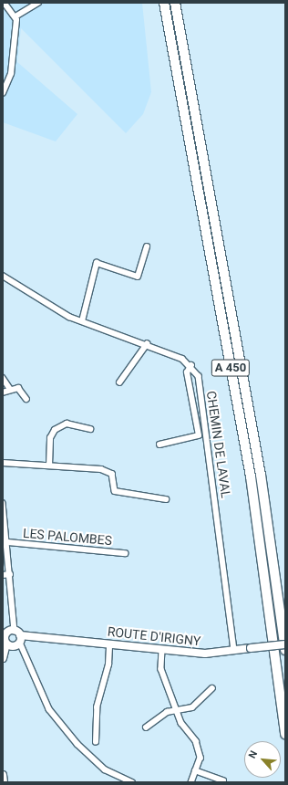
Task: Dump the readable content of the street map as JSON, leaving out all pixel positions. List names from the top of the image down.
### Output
{
  "streets": {
    "highway": ["A 450"],
    "street": ["CHEMIN DE LAVAL", "LES PALOMBES", "ROUTE D'IRIGNY"]
  },
  "crossings": [
    ["CHEMIN DE LAVAL", "ROUTE D'IRIGNY"]
  ],
  "north": "top left"
}
